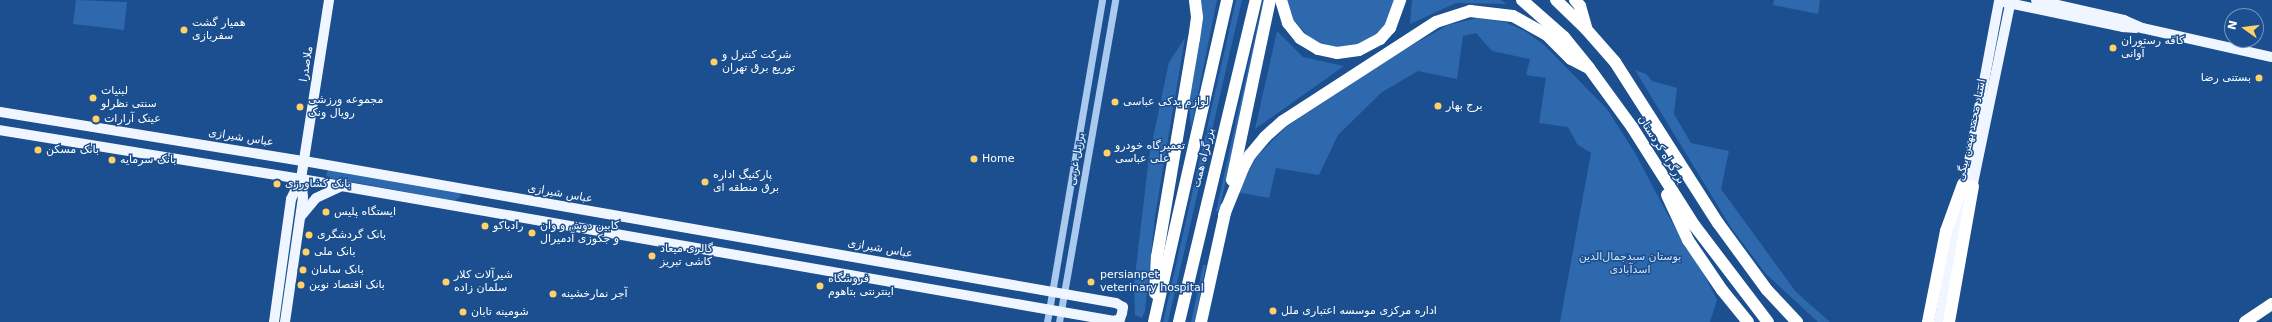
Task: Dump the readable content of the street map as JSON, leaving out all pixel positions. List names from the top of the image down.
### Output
{
  "streets": {
    "highway": ["بزرگراه کردستان", "بزرگراه همت"],
    "main road": ["ملاصدرا", "استاد محمد بهمن بیگی", "عباس شیرازی"],
    "street": ["برزیل غربی"]
  },
  "crossings": [
    ["ملاصدرا", "عباس شیرازی"],
    ["عباس شیرازی", "برزیل غربی"]
  ],
  "parks": ["بوستان سیدجمال‌الدین اسدآبادی"],
  "places": [
    "همیار گشت سفربازی",
    "کافه رستوران آوانی",
    "شرکت کنترل و توریع برق تهران",
    "بستنی رضا",
    "لبنیات سنتی نظرلو",
    "لوازم یدکی عباسی",
    "برج بهار",
    "مجموعه ورزشی رویال ونک",
    "عینک آرارات",
    "بانک مسکن",
    "تعمیرگاه خودرو علی عباسی",
    "Home",
    "بانک سرمایه",
    "پارکنیگ اداره برق منطقه ای",
    "بانک کشاورزی",
    "ایستگاه پلیس",
    "رادیاکو",
    "کابین دوش و وان و جکوزی آدمیرال",
    "بانک گردشگری",
    "بانک ملی",
    "گالری میعاد کاشی تبریز",
    "بانک سامان",
    "شیرآلات کلار سلمان زاده",
    "persianpet veterinary hospital",
    "بانک اقتصاد نوین",
    "فروشگاه اينترنتی بتاهوم",
    "آجر نمارخشینه",
    "اداره مرکزی موسسه اعتباری ملل",
    "شومینه تابان"
  ],
  "north": "left"
}
